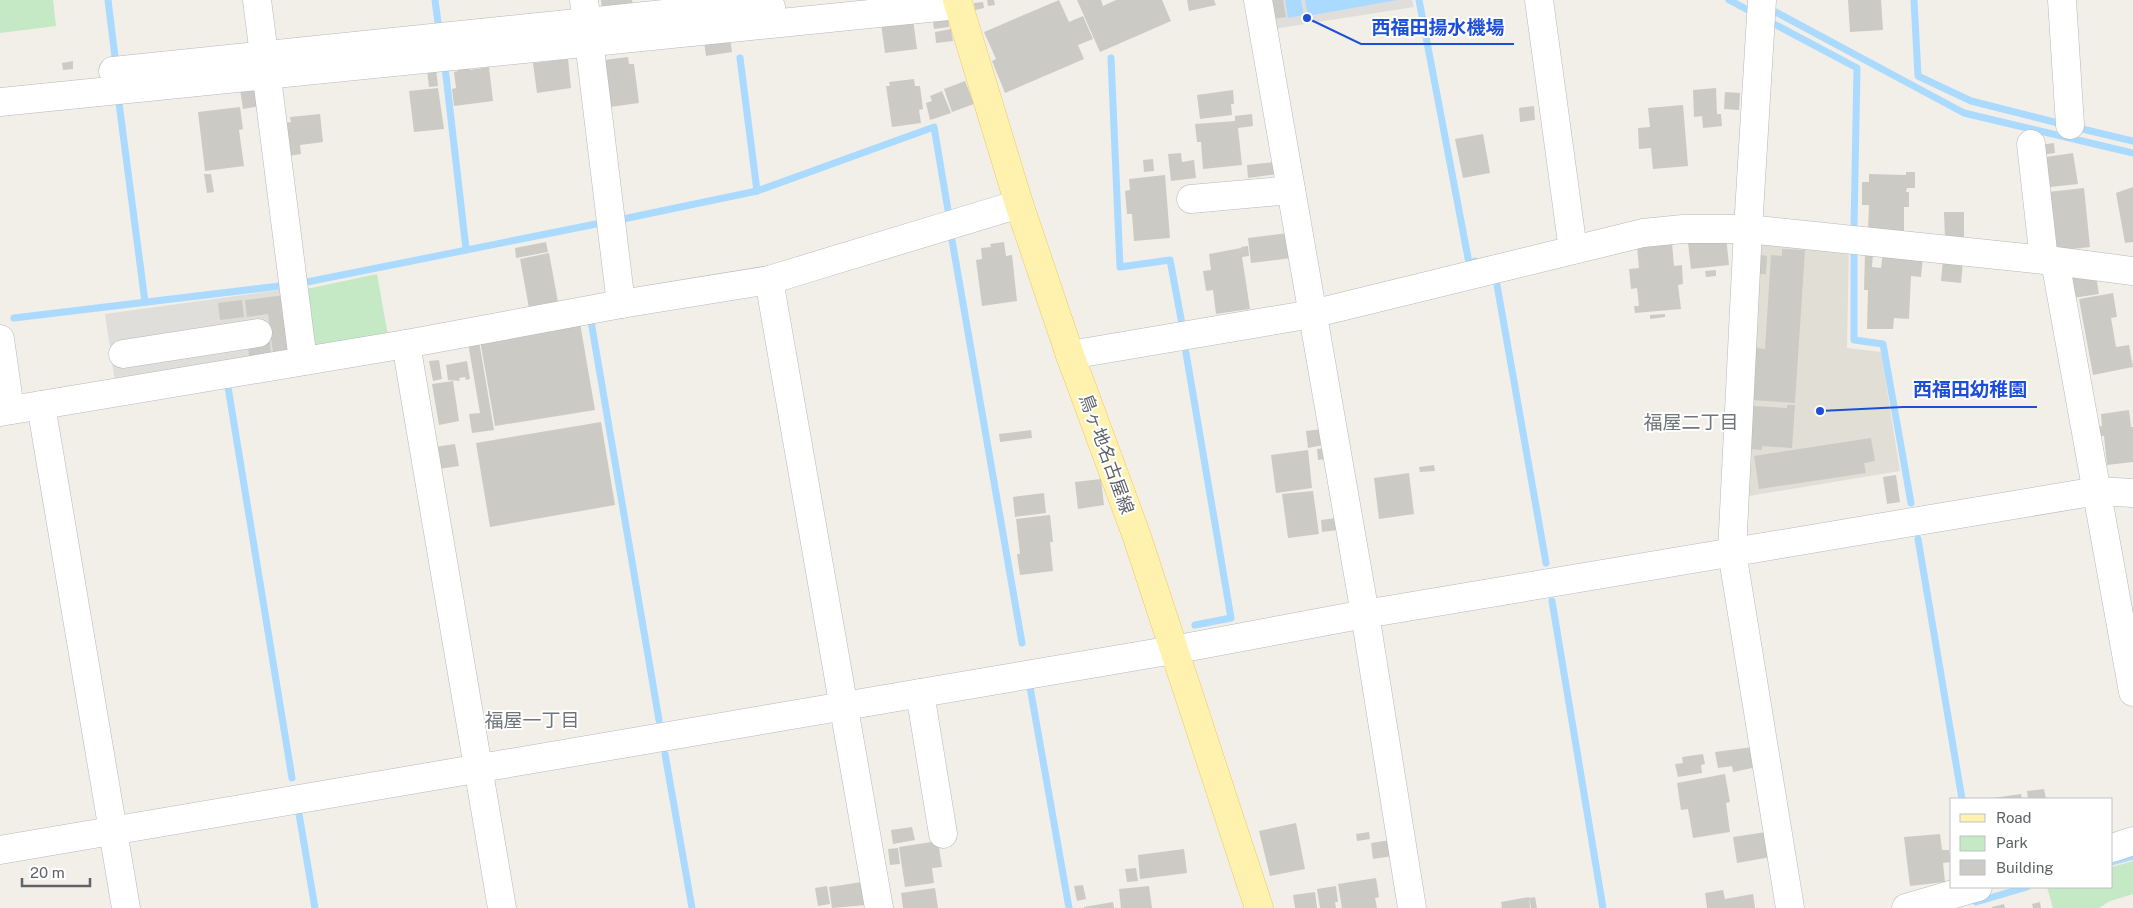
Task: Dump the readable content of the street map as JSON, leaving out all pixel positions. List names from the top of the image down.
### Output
{
  "streets": {
    "main road": ["鳥ヶ地名古屋線"]
  },
  "districts": ["福屋二丁目", "福屋一丁目"],
  "places": ["西福田揚水機場", "西福田幼稚園"],
  "legend": ["Road", "Park", "Building"],
  "scale_bar": "20 m"
}
